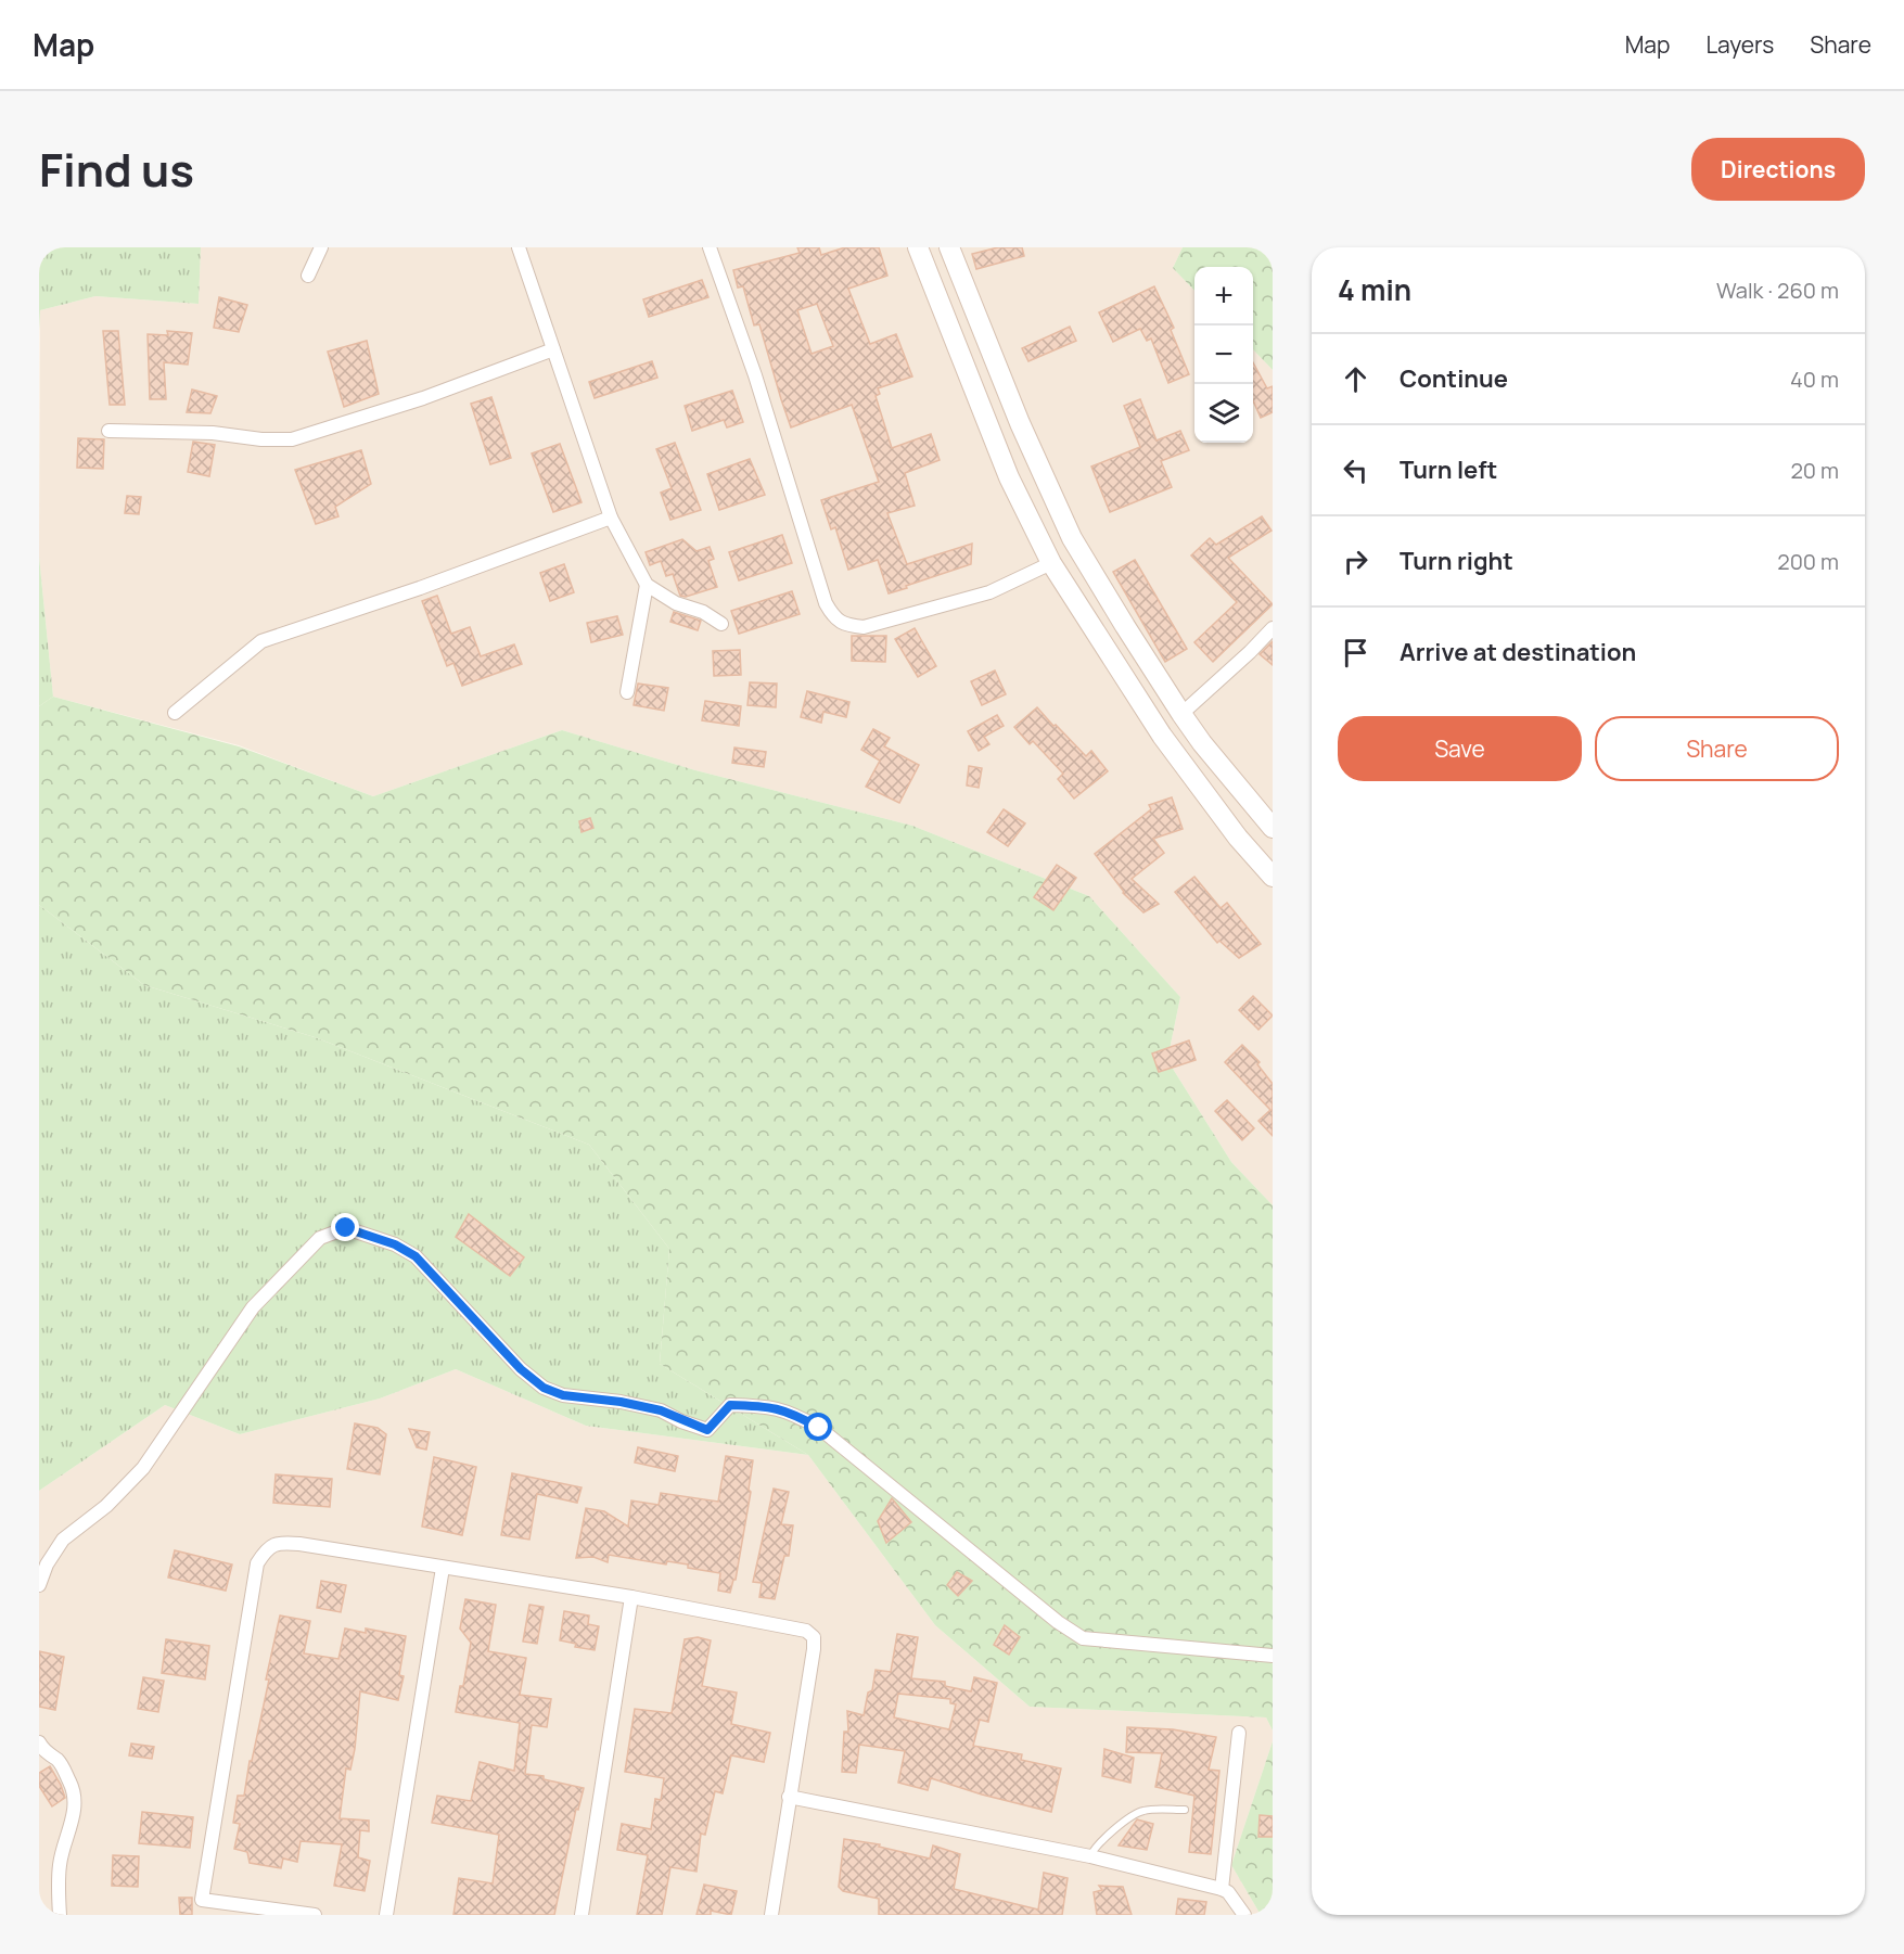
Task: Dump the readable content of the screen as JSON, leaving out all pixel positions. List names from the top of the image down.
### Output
{
  "page": {
    "header": "Map",
    "nav": ["Map", "Layers", "Share"],
    "title": "Find us",
    "buttons": [
      "Directions",
      ["Save", "Share"]
    ],
    "heading": ["4 min", "Walk · 260 m"],
    "map_buttons": ["+", "−"],
    "list": [
      ["Continue", "40 m"],
      ["Turn left", "20 m"],
      ["Turn right", "200 m"],
      "Arrive at destination"
    ]
  }
}
